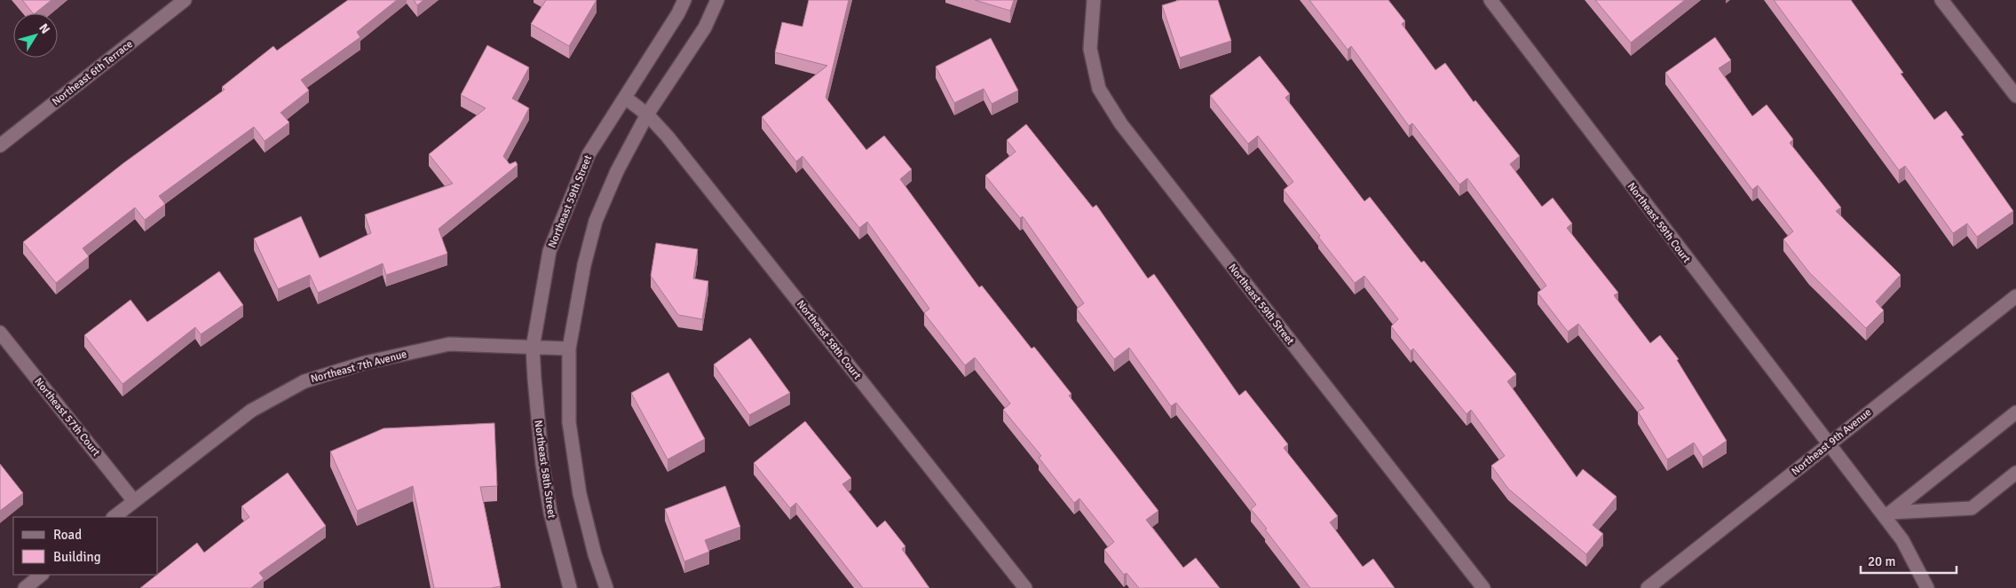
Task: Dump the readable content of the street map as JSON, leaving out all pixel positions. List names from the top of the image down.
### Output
{
  "streets": {
    "street": [
      "Northeast 6th Terrace",
      "Northeast 59th Street",
      "Northeast 59th Court",
      "Northeast 58th Court",
      "Northeast 7th Avenue",
      "Northeast 57th Court",
      "Northeast 9th Avenue",
      "Northeast 58th Street"
    ]
  },
  "crossings": [
    ["Northeast 59th Street", "Northeast 58th Court"],
    ["Northeast 59th Street", "Northeast 7th Avenue"],
    ["Northeast 59th Street", "Northeast 58th Street"],
    ["Northeast 59th Court", "Northeast 9th Avenue"],
    ["Northeast 7th Avenue", "Northeast 57th Court"],
    ["Northeast 7th Avenue", "Northeast 58th Street"]
  ],
  "legend": ["Road", "Building"],
  "scale_bar": "20 m",
  "north": "top right"
}
